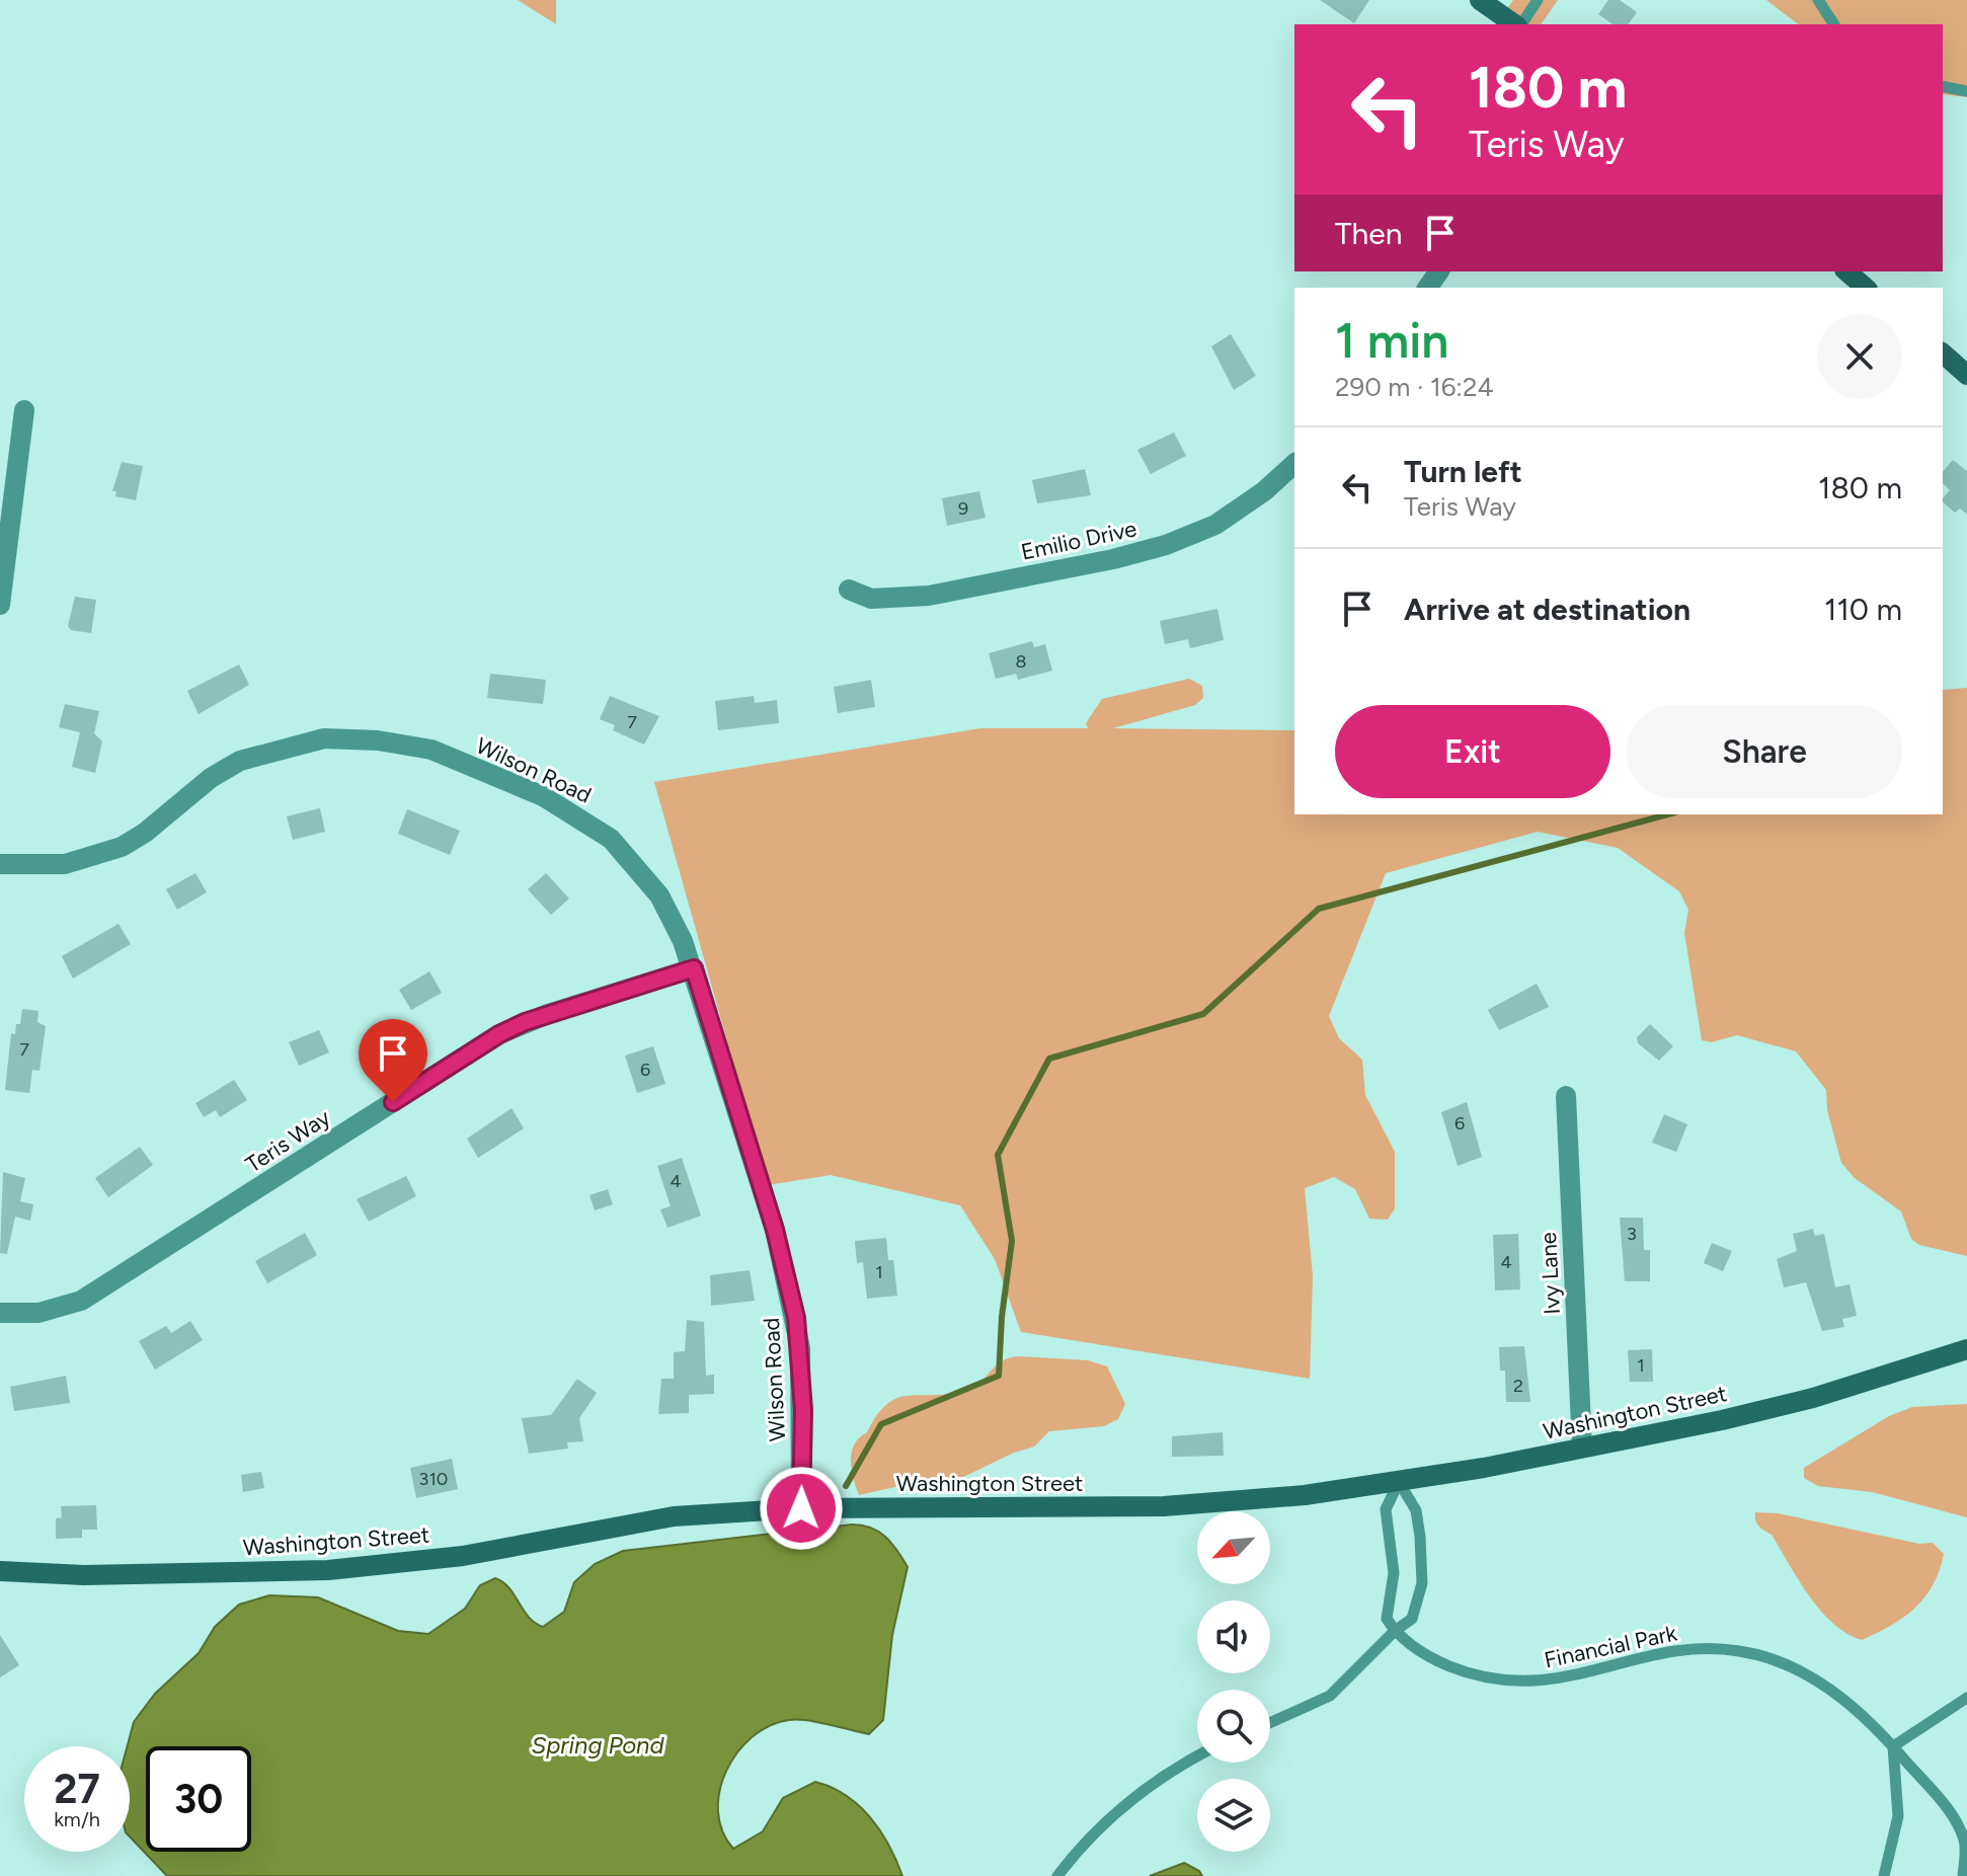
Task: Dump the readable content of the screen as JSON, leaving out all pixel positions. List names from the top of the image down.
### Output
{
  "streets": {
    "main road": ["Washington Street"],
    "street": [
      "Emilio Drive",
      "Wilson Road",
      "Teris Way",
      "Ivy Lane"
    ],
    "lane": ["Financial Park"]
  },
  "crossings": [
    ["Wilson Road", "Teris Way"],
    ["Wilson Road", "Washington Street"],
    ["Ivy Lane", "Washington Street"]
  ],
  "water": ["Spring Pond"],
  "house_numbers": [
    "9",
    "8",
    "7",
    "7",
    "6",
    "6",
    "4",
    "3",
    "4",
    "1",
    "1",
    "2",
    "310"
  ],
  "north": "bottom left",
  "page": {
    "turn": ["180 m", "Teris Way"],
    "then": "Then",
    "heading": ["1 min", "290 m · 16:24"],
    "list": [
      {
        "name": "Turn left",
        "note": "Teris Way",
        "value": "180 m"
      },
      {
        "name": "Arrive at destination",
        "value": "110 m"
      }
    ],
    "buttons": ["Exit", "Share"],
    "speed": "27 km/h",
    "limit": "30"
  }
}
